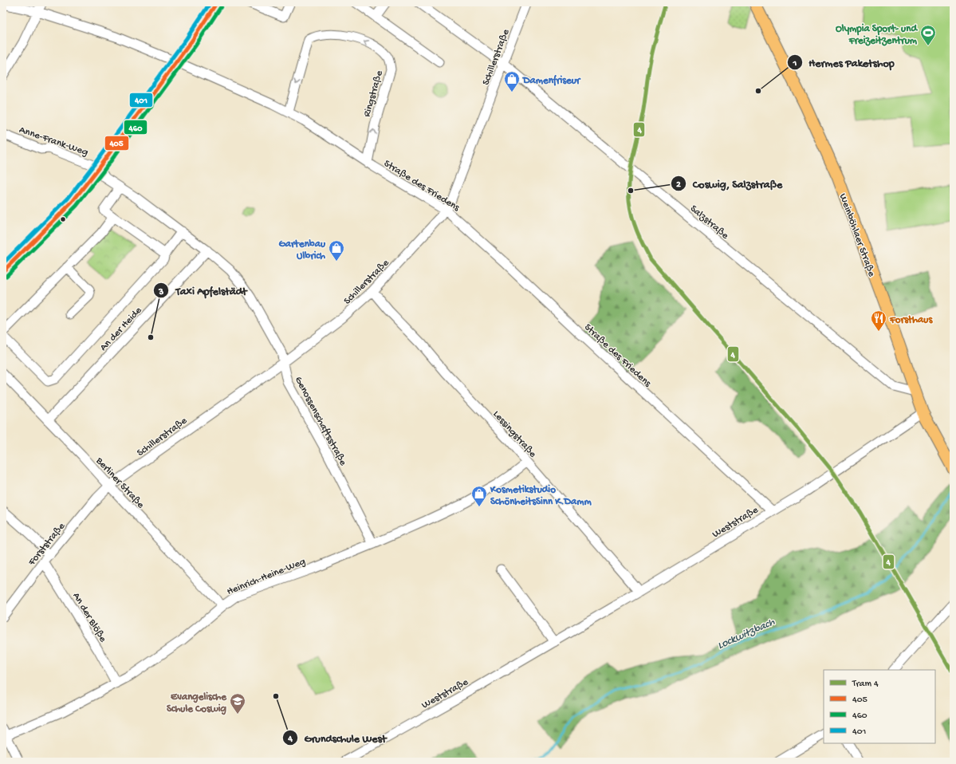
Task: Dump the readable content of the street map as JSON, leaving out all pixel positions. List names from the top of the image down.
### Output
{
  "streets": {
    "main road": ["Weinböhlaer Straße"],
    "street": [
      "Schillerstraße",
      "Ringstraße",
      "Anne-Frank-Weg",
      "Straße des Friedens",
      "Salzstraße",
      "An der Heide",
      "Genossenschaftsstraße",
      "Lessingstraße",
      "Berliner Straße",
      "Weststraße",
      "Forststraße",
      "Heinrich-Heine-Weg",
      "An der Blöße"
    ]
  },
  "crossings": [
    ["Schillerstraße", "Straße des Friedens"],
    ["Schillerstraße", "Salzstraße"],
    ["Schillerstraße", "Genossenschaftsstraße"],
    ["Schillerstraße", "Lessingstraße"],
    ["Schillerstraße", "Berliner Straße"],
    ["Schillerstraße", "Forststraße"],
    ["Ringstraße", "Straße des Friedens"],
    ["Anne-Frank-Weg", "Genossenschaftsstraße"],
    ["Straße des Friedens", "Weststraße"],
    ["Salzstraße", "Weinböhlaer Straße"],
    ["Weinböhlaer Straße", "Weststraße"],
    ["An der Heide", "Genossenschaftsstraße"],
    ["An der Heide", "Berliner Straße"],
    ["Genossenschaftsstraße", "Heinrich-Heine-Weg"],
    ["Lessingstraße", "Weststraße"],
    ["Lessingstraße", "Heinrich-Heine-Weg"],
    ["Berliner Straße", "Forststraße"],
    ["Berliner Straße", "Heinrich-Heine-Weg"],
    ["Forststraße", "An der Blöße"],
    ["Heinrich-Heine-Weg", "An der Blöße"]
  ],
  "water": ["Lockwitzbach"],
  "places": {
    "sports": ["Olympia Sport- und Freizeitzentrum"],
    "other": [
      "Hermes Paketshop",
      "Coswig, Salzstraße",
      "Taxi Apfelstädt",
      "Grundschule West"
    ],
    "shop": ["Damenfriseur", "Gartenbau Ulbrich", "Kosmetikstudio SchönheitsSinn K.Damm"],
    "restaurant": ["Forsthaus"],
    "school or university": ["Evangelische Schule Coswig"]
  },
  "lines": [
    "tram line 4",
    "transit line 405",
    "transit line 401",
    "transit line 460"
  ],
  "legend": [
    "Tram 4",
    "405",
    "460",
    "401"
  ]
}
